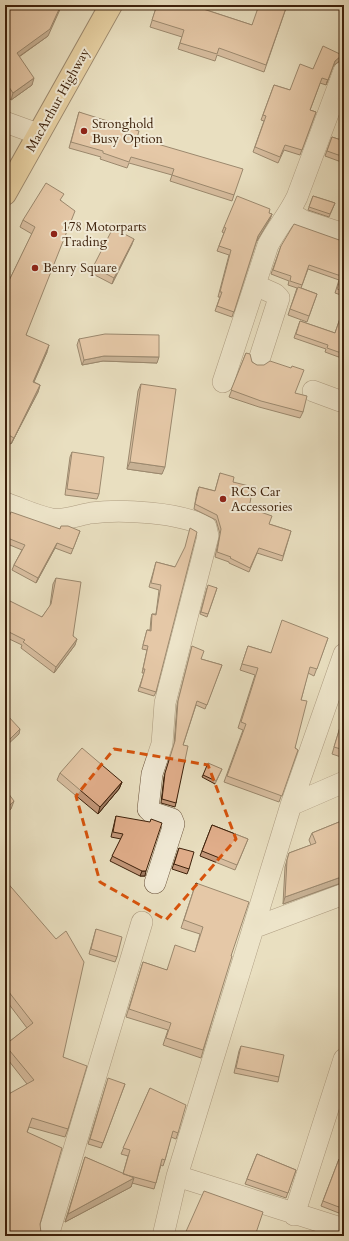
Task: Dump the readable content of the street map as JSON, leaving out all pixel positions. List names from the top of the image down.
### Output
{
  "streets": {
    "highway": ["MacArthur Highway"]
  },
  "places": [
    "Stronghold Busy Option",
    "178 Motorparts Trading",
    "Benry Square",
    "RCS Car Accessories"
  ]
}
